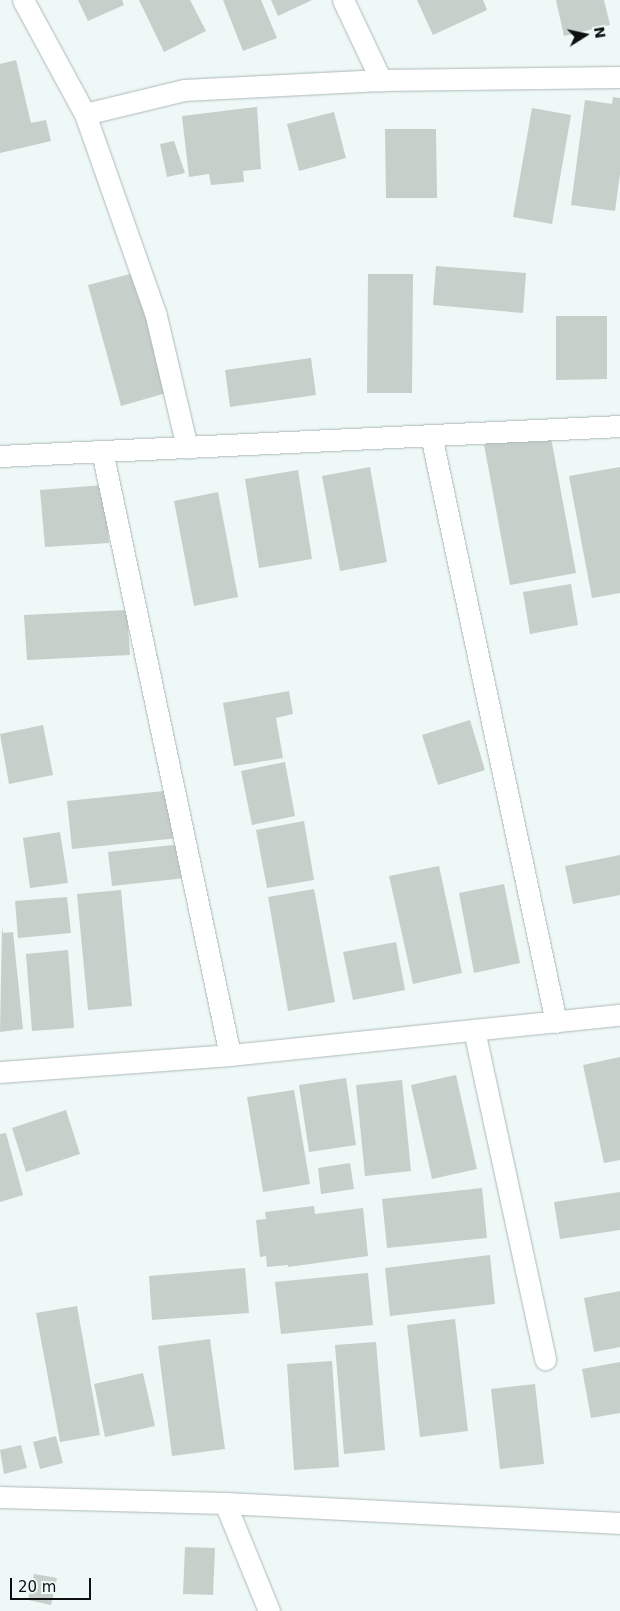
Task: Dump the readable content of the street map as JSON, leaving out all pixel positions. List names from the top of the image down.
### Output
{
  "scale_bar": "20 m",
  "north": "right"
}
